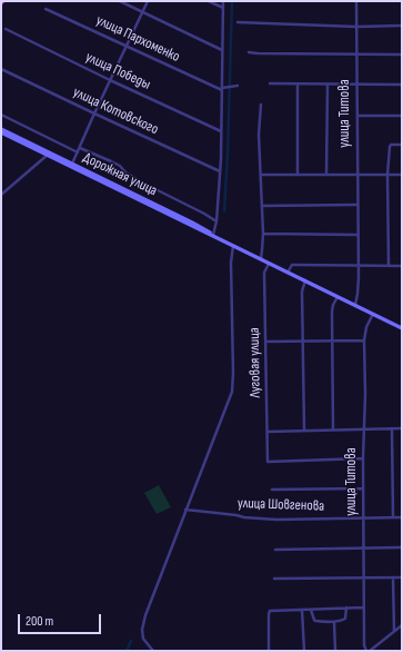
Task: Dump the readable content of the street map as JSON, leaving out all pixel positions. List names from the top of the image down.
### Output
{
  "streets": {
    "main road": ["Дорожная улица"],
    "street": [
      "улица Пархоменко",
      "улица Победы",
      "улица Котовского",
      "улица Титова",
      "Луговая улица",
      "улица Шовгенова"
    ]
  },
  "crossings": [
    ["улица Титова", "Дорожная улица"],
    ["улица Титова", "Луговая улица"],
    ["улица Титова", "улица Шовгенова"],
    ["Дорожная улица", "Луговая улица"]
  ],
  "scale_bar": "200 m"
}
